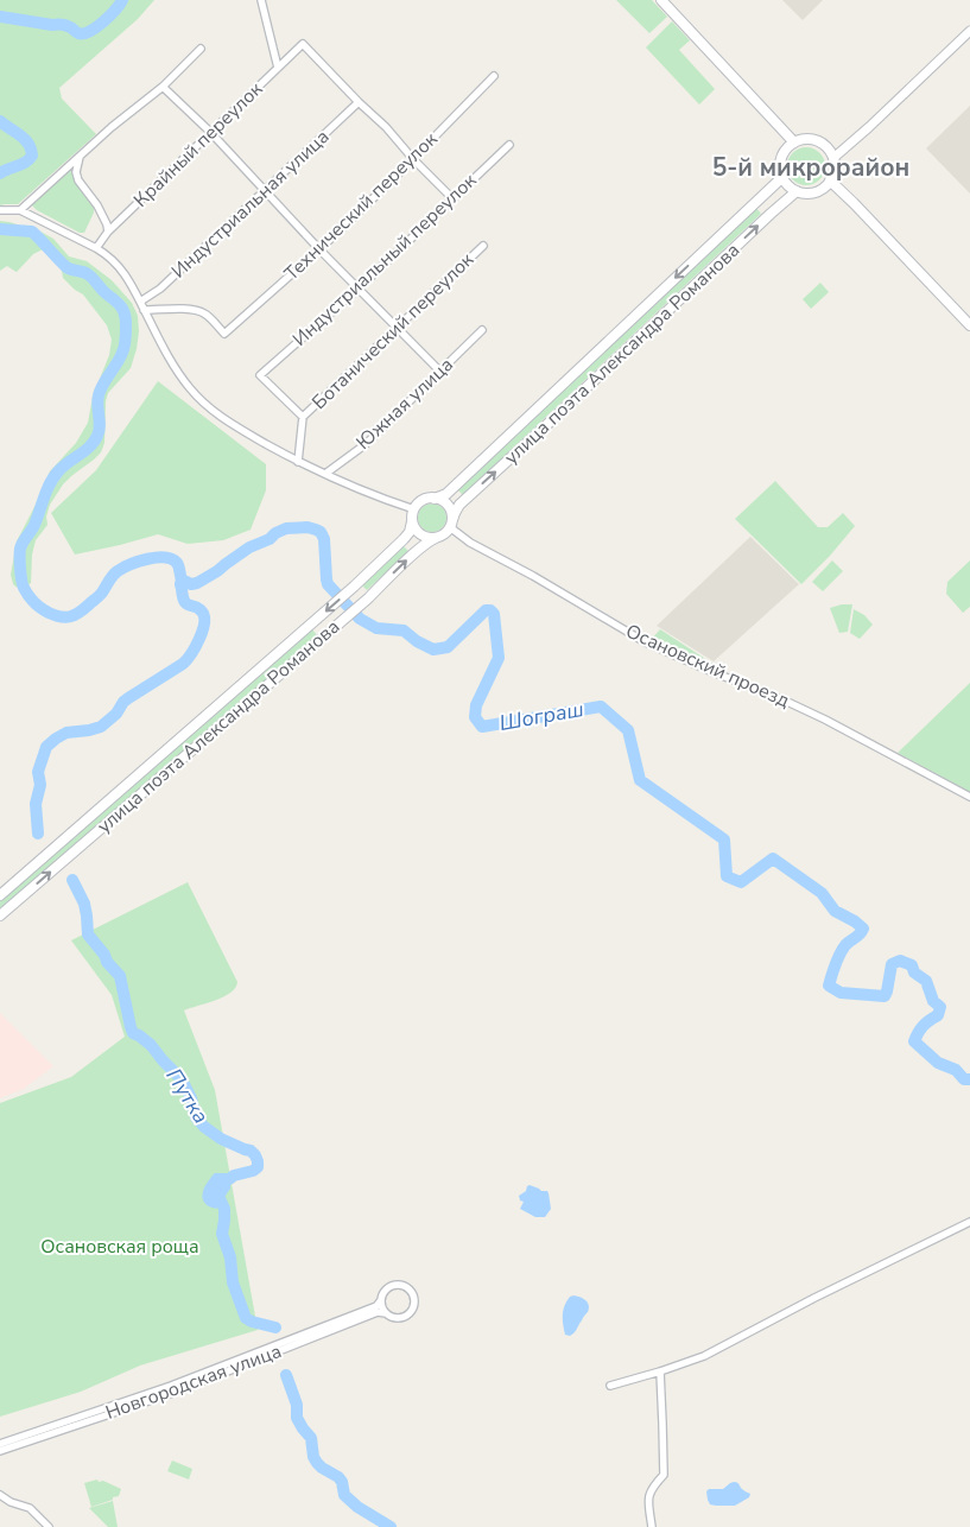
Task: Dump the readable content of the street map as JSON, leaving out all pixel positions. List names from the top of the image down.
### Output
{
  "streets": {
    "main road": ["улица поэта Александра Романова"],
    "street": [
      "Крайный переулок",
      "Индустриальная улица",
      "Технический переулок",
      "Индустриальный переулок",
      "Ботанический переулок",
      "Южная улица",
      "Осановский проезд",
      "Новгородская улица"
    ]
  },
  "crossings": [
    ["Крайный переулок", "Индустриальная улица"],
    ["Индустриальный переулок", "Ботанический переулок"],
    ["улица поэта Александра Романова", "Осановский проезд"]
  ],
  "districts": ["5-й микрорайон"],
  "water": ["Шограш", "Путка"],
  "parks": ["Осановская роща"]
}
